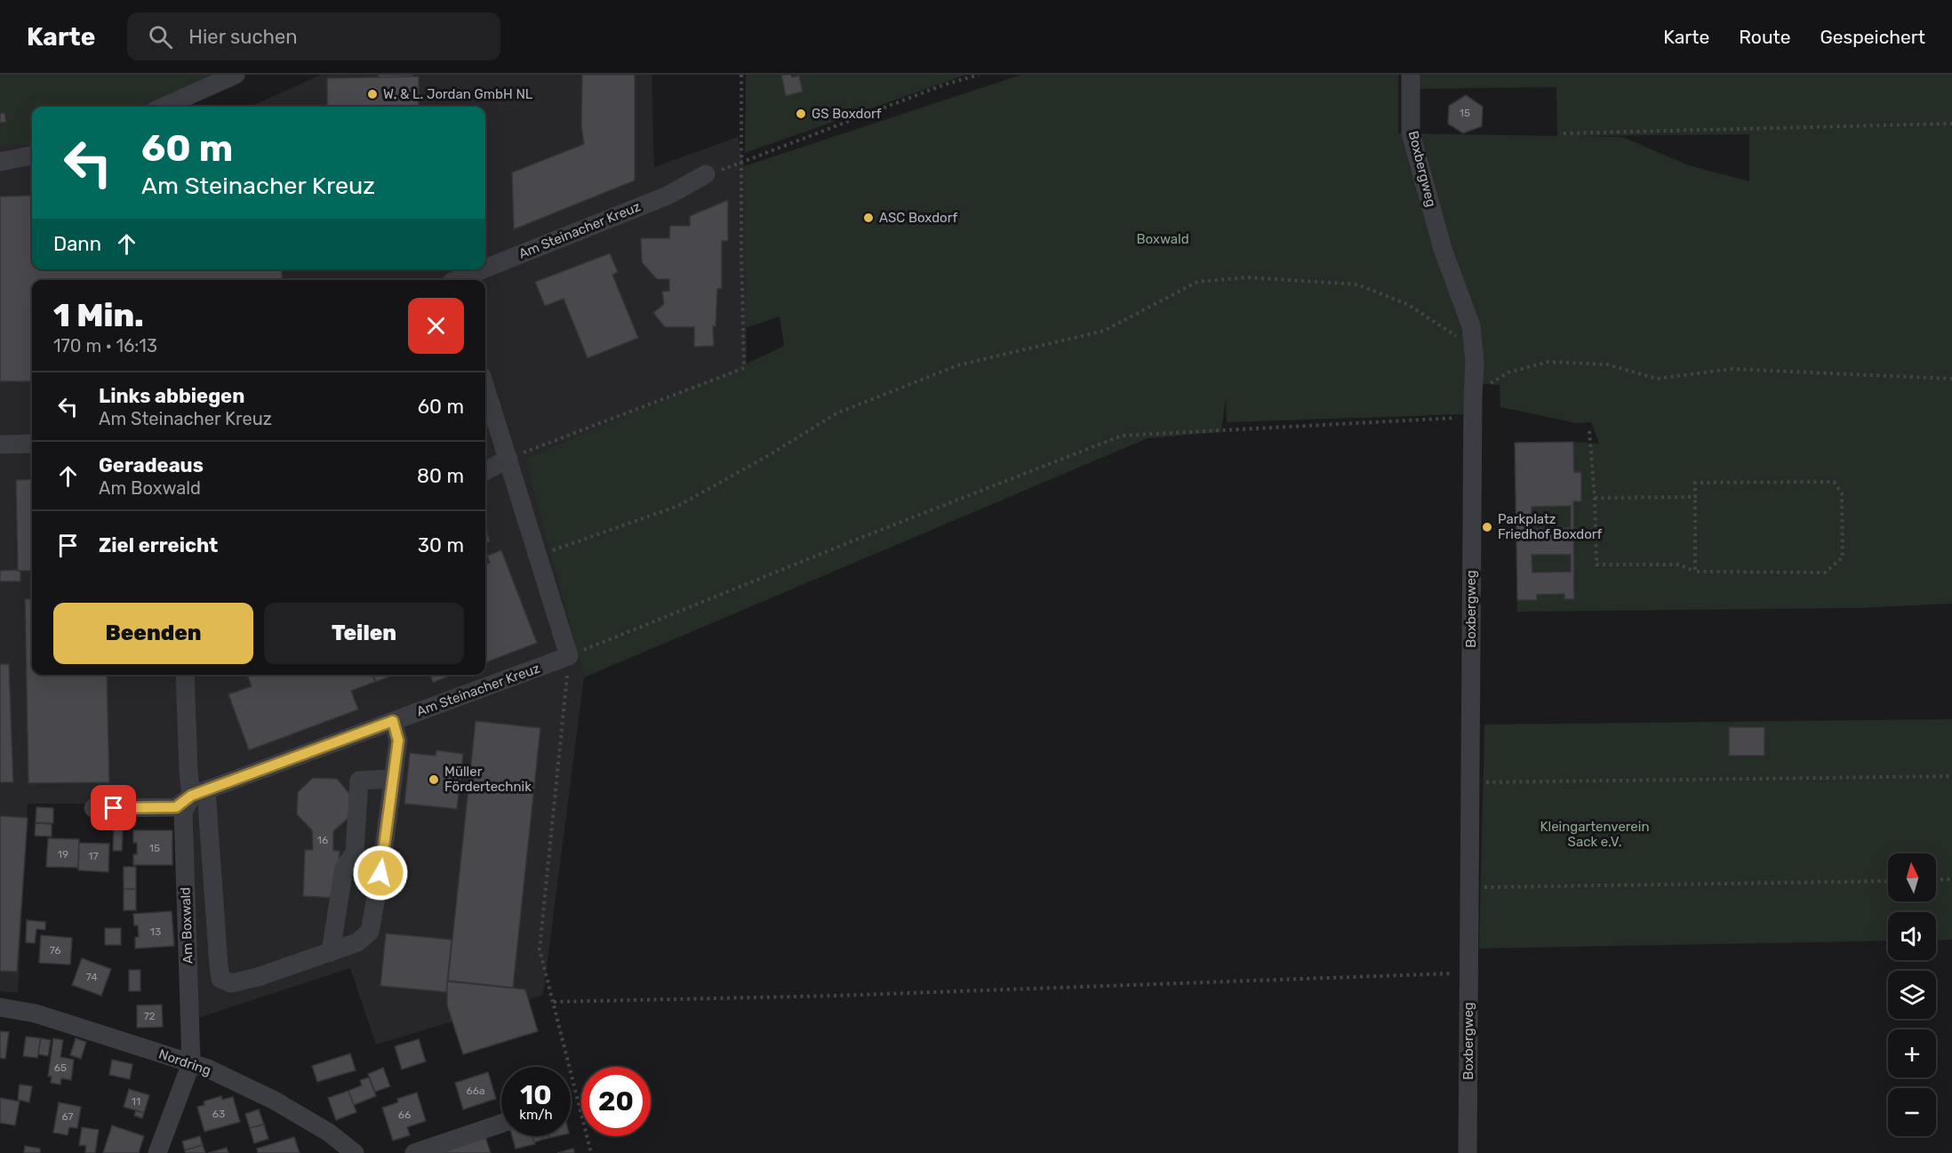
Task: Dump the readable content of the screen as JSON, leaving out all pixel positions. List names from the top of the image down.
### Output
{
  "streets": {
    "street": [
      "Boxbergweg",
      "Am Steinacher Kreuz",
      "Am Boxwald",
      "Nordring"
    ]
  },
  "crossings": [
    ["Am Steinacher Kreuz", "Am Boxwald"],
    ["Am Boxwald", "Nordring"]
  ],
  "parks": ["Boxwald", "Kleingartenverein Sack e.V."],
  "places": [
    "W. & L. Jordan GmbH NL",
    "GS Boxdorf",
    "ASC Boxdorf",
    "Parkplatz Friedhof Boxdorf",
    "Müller Fördertechnik"
  ],
  "house_numbers": [
    "15",
    "16",
    "15",
    "19",
    "17",
    "13",
    "76",
    "74",
    "72",
    "65",
    "66a",
    "11",
    "63",
    "66",
    "67"
  ],
  "north": "top",
  "page": {
    "header": "Karte",
    "search": "Hier suchen",
    "nav": ["Karte", "Route", "Gespeichert"],
    "turn": ["60 m", "Am Steinacher Kreuz"],
    "then": "Dann",
    "heading": ["1 Min.", "170 m · 16:13"],
    "list": [
      {
        "name": "Links abbiegen",
        "note": "Am Steinacher Kreuz",
        "value": "60 m"
      },
      {
        "name": "Geradeaus",
        "note": "Am Boxwald",
        "value": "80 m"
      },
      {
        "name": "Ziel erreicht",
        "value": "30 m"
      }
    ],
    "buttons": ["Beenden", "Teilen"],
    "map_buttons": ["+", "−"],
    "speed": "10 km/h",
    "limit": "20"
  }
}
